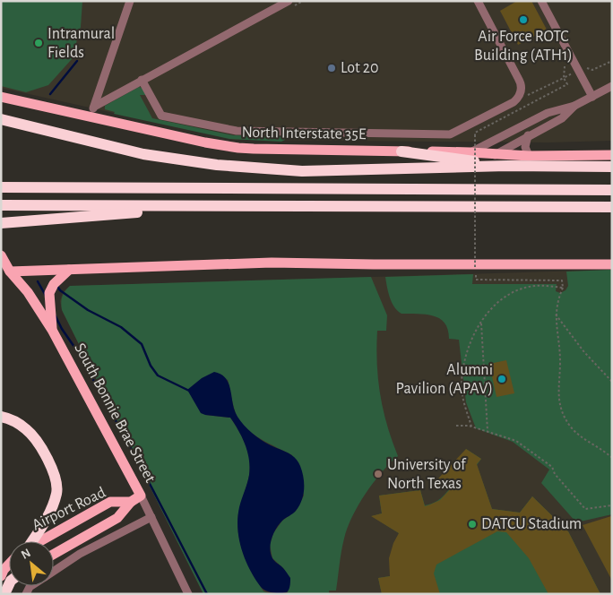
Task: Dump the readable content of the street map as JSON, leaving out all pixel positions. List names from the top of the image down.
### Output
{
  "streets": {
    "main road": ["North Interstate 35E", "South Bonnie Brae Street", "Airport Road"]
  },
  "crossings": [
    ["South Bonnie Brae Street", "Airport Road"]
  ],
  "places": [
    "Air Force ROTC Building (ATH1)",
    "Intramural Fields",
    "Lot 20",
    "Alumni Pavilion (APAV)",
    "University of North Texas",
    "DATCU Stadium"
  ],
  "north": "top left"
}
